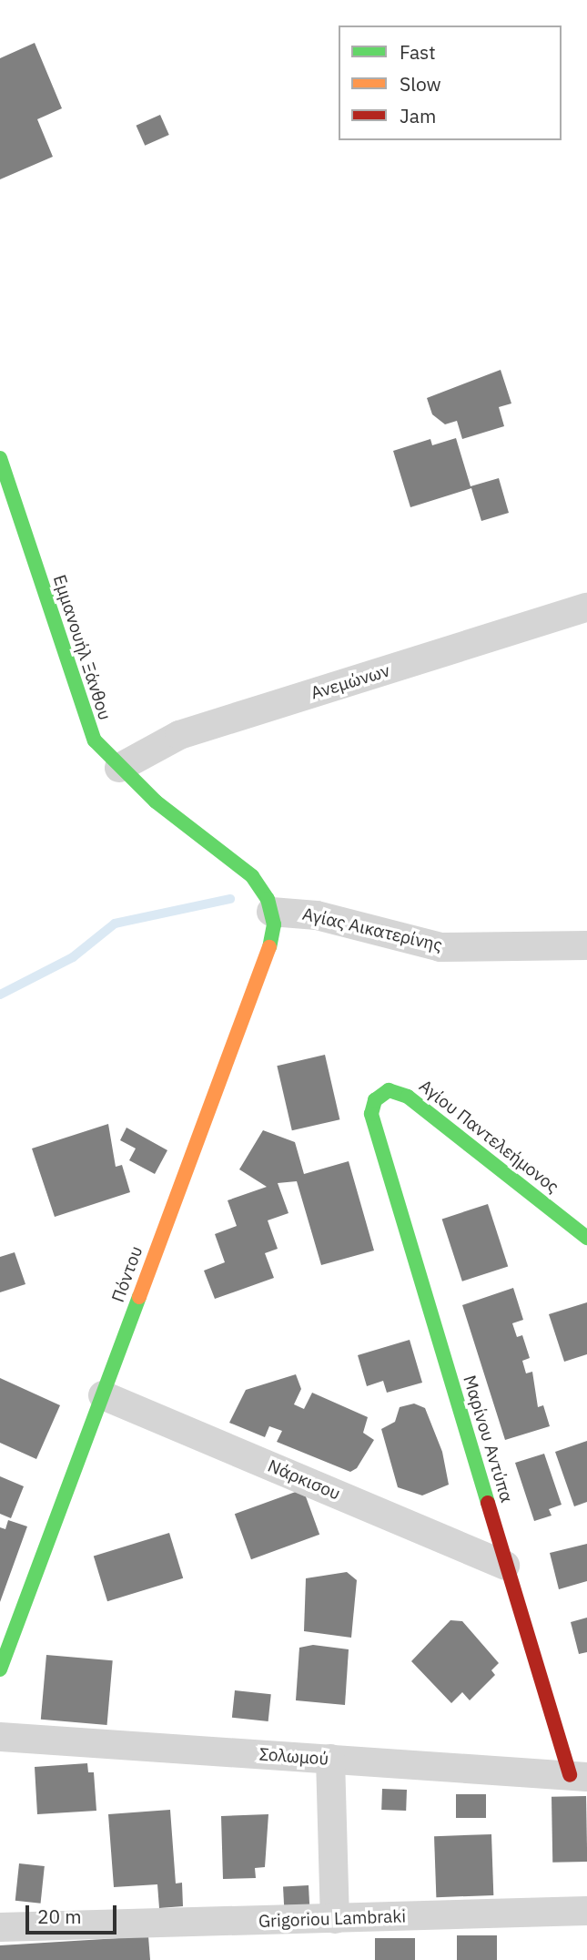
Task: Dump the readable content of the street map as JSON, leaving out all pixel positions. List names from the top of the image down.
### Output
{
  "streets": {
    "street": [
      "Εμμανουήλ Ξάνθου",
      "Ανεμώνων",
      "Αγίας Αικατερίνης",
      "Αγίου Παντελεήμονος",
      "Πόντου",
      "Μαρίνου Αντύπα",
      "Νάρκισου",
      "Σολωμού",
      "Grigoriou Lambraki"
    ]
  },
  "crossings": [
    ["Εμμανουήλ Ξάνθου", "Ανεμώνων"],
    ["Εμμανουήλ Ξάνθου", "Αγίας Αικατερίνης"],
    ["Εμμανουήλ Ξάνθου", "Πόντου"],
    ["Αγίας Αικατερίνης", "Πόντου"],
    ["Αγίου Παντελεήμονος", "Μαρίνου Αντύπα"],
    ["Πόντου", "Νάρκισου"],
    ["Μαρίνου Αντύπα", "Νάρκισου"],
    ["Μαρίνου Αντύπα", "Σολωμού"]
  ],
  "legend": ["Fast", "Slow", "Jam"],
  "scale_bar": "20 m"
}
